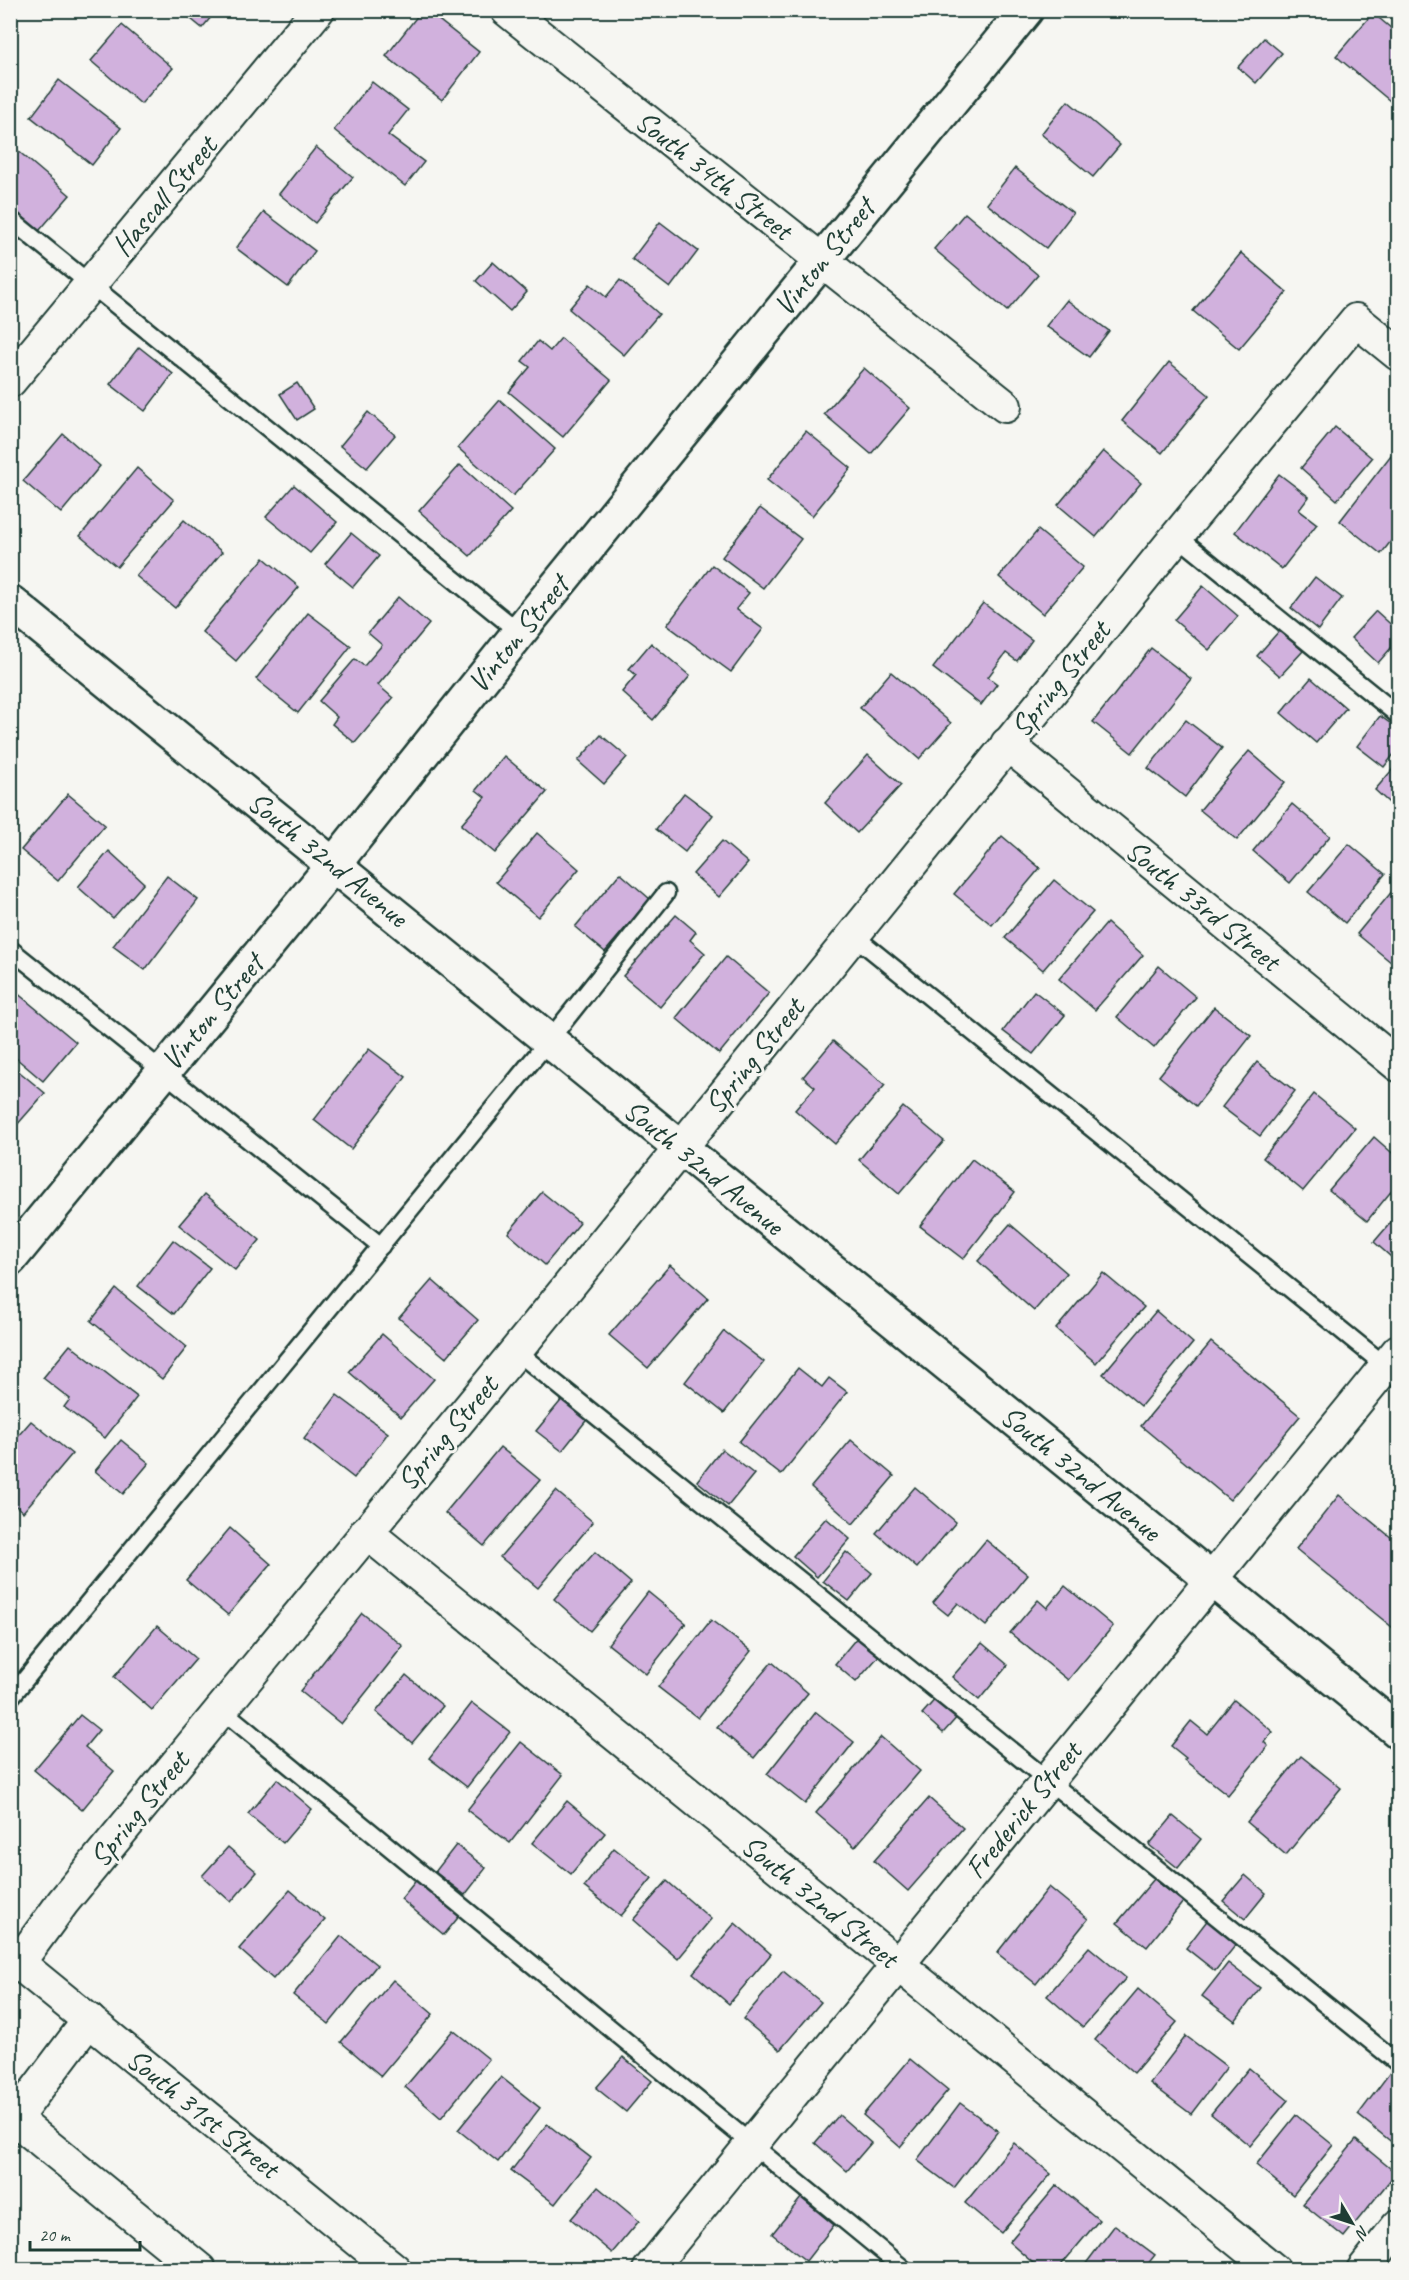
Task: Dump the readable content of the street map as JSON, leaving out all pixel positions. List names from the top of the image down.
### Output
{
  "streets": {
    "street": [
      "South 34th Street",
      "Hascall Street",
      "Vinton Street",
      "Spring Street",
      "South 32nd Avenue",
      "South 33rd Street",
      "Frederick Street",
      "South 32nd Street",
      "South 31st Street"
    ]
  },
  "crossings": [
    ["South 34th Street", "Vinton Street"],
    ["Vinton Street", "South 32nd Avenue"],
    ["Spring Street", "South 32nd Avenue"],
    ["Spring Street", "South 33rd Street"],
    ["Spring Street", "South 32nd Street"],
    ["Spring Street", "South 31st Street"],
    ["South 32nd Avenue", "Frederick Street"],
    ["Frederick Street", "South 32nd Street"]
  ],
  "scale_bar": "20 m",
  "north": "bottom right"
}
